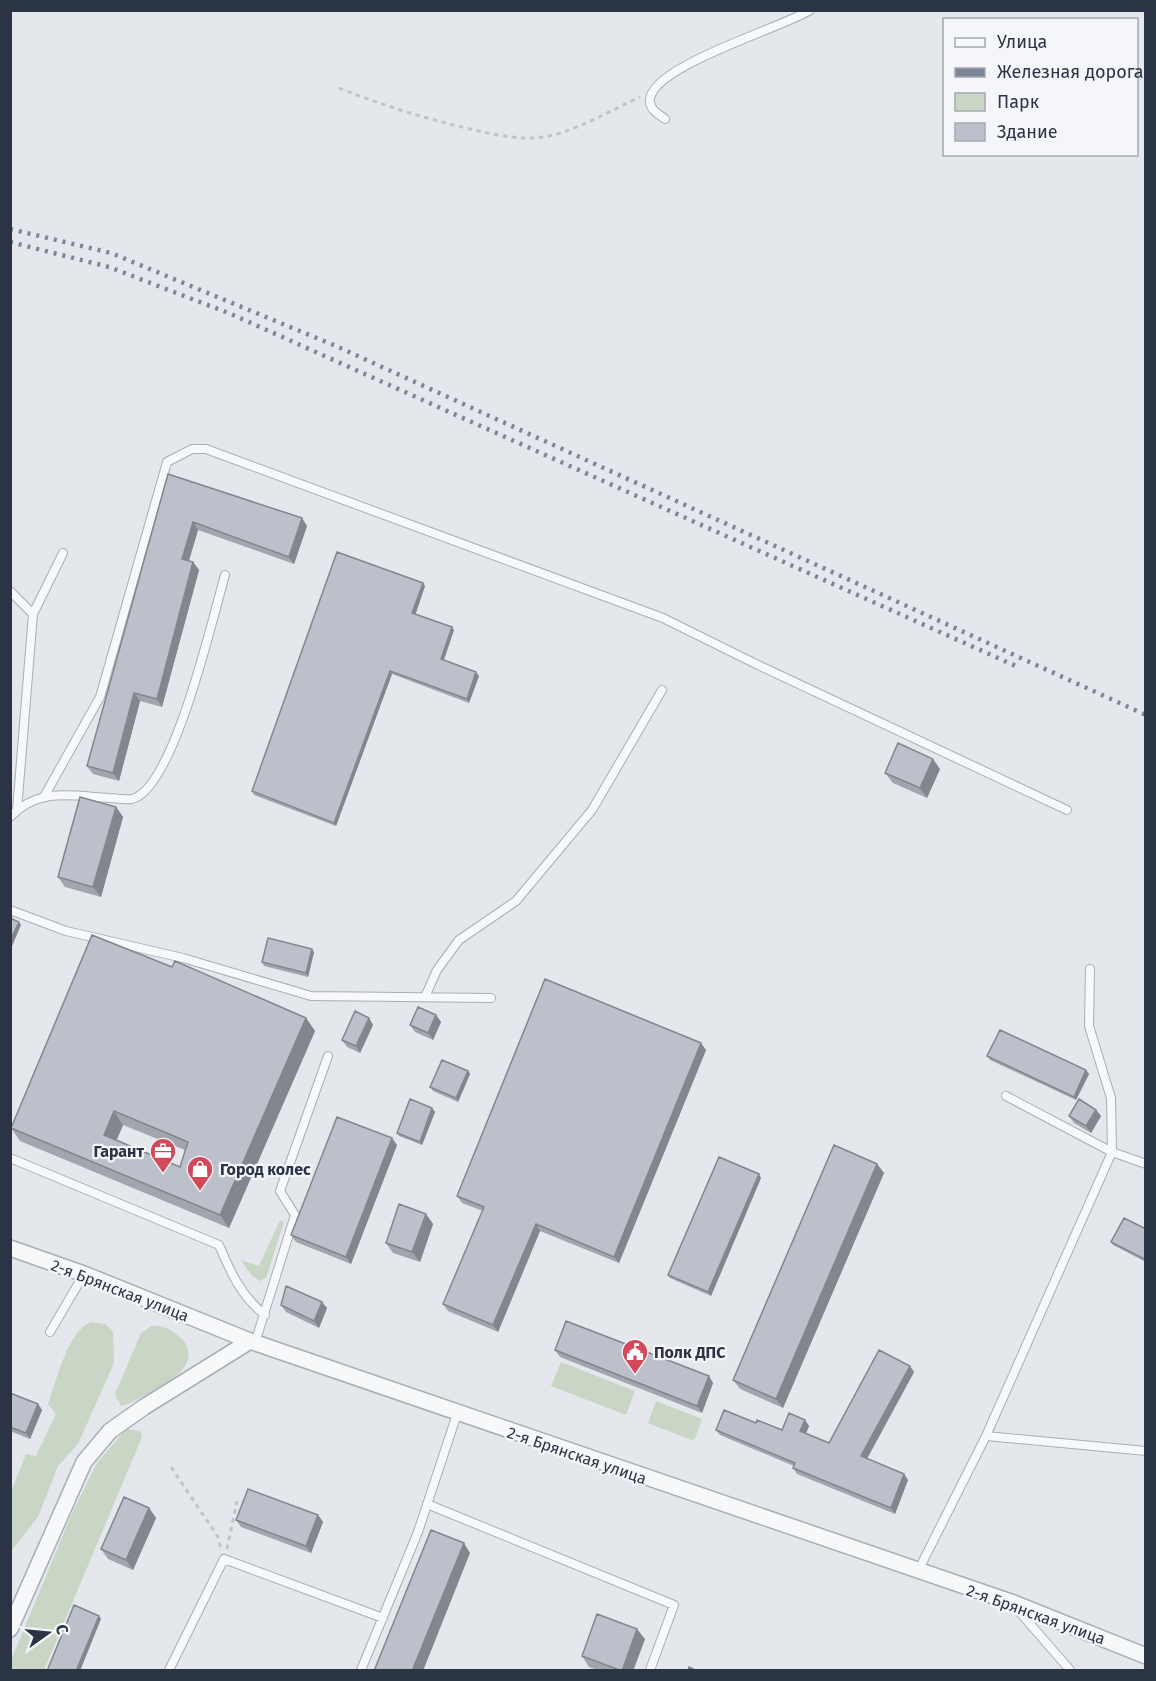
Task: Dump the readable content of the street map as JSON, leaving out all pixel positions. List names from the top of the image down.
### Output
{
  "streets": {
    "street": ["2-я Брянская улица"]
  },
  "places": {
    "office": ["Гарант"],
    "shop": ["Город колес"],
    "public building": ["Полк ДПС"]
  },
  "legend": [
    "Улица",
    "Железная дорога",
    "Парк",
    "Здание"
  ],
  "north": "right"
}
